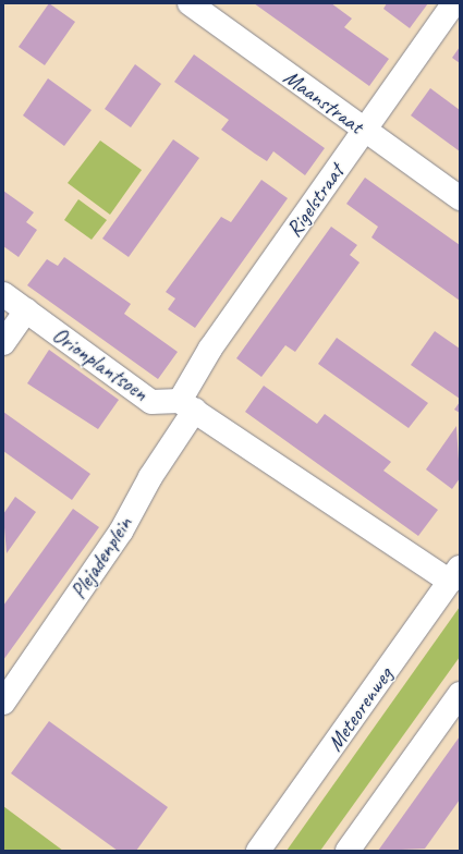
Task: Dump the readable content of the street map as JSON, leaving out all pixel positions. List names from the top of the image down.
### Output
{
  "streets": {
    "street": [
      "Maanstraat",
      "Rigelstraat",
      "Orionplantsoen",
      "Plejadenplein",
      "Meteorenweg"
    ]
  },
  "crossings": [
    ["Maanstraat", "Rigelstraat"],
    ["Rigelstraat", "Orionplantsoen"],
    ["Rigelstraat", "Plejadenplein"],
    ["Orionplantsoen", "Plejadenplein"]
  ]
}
